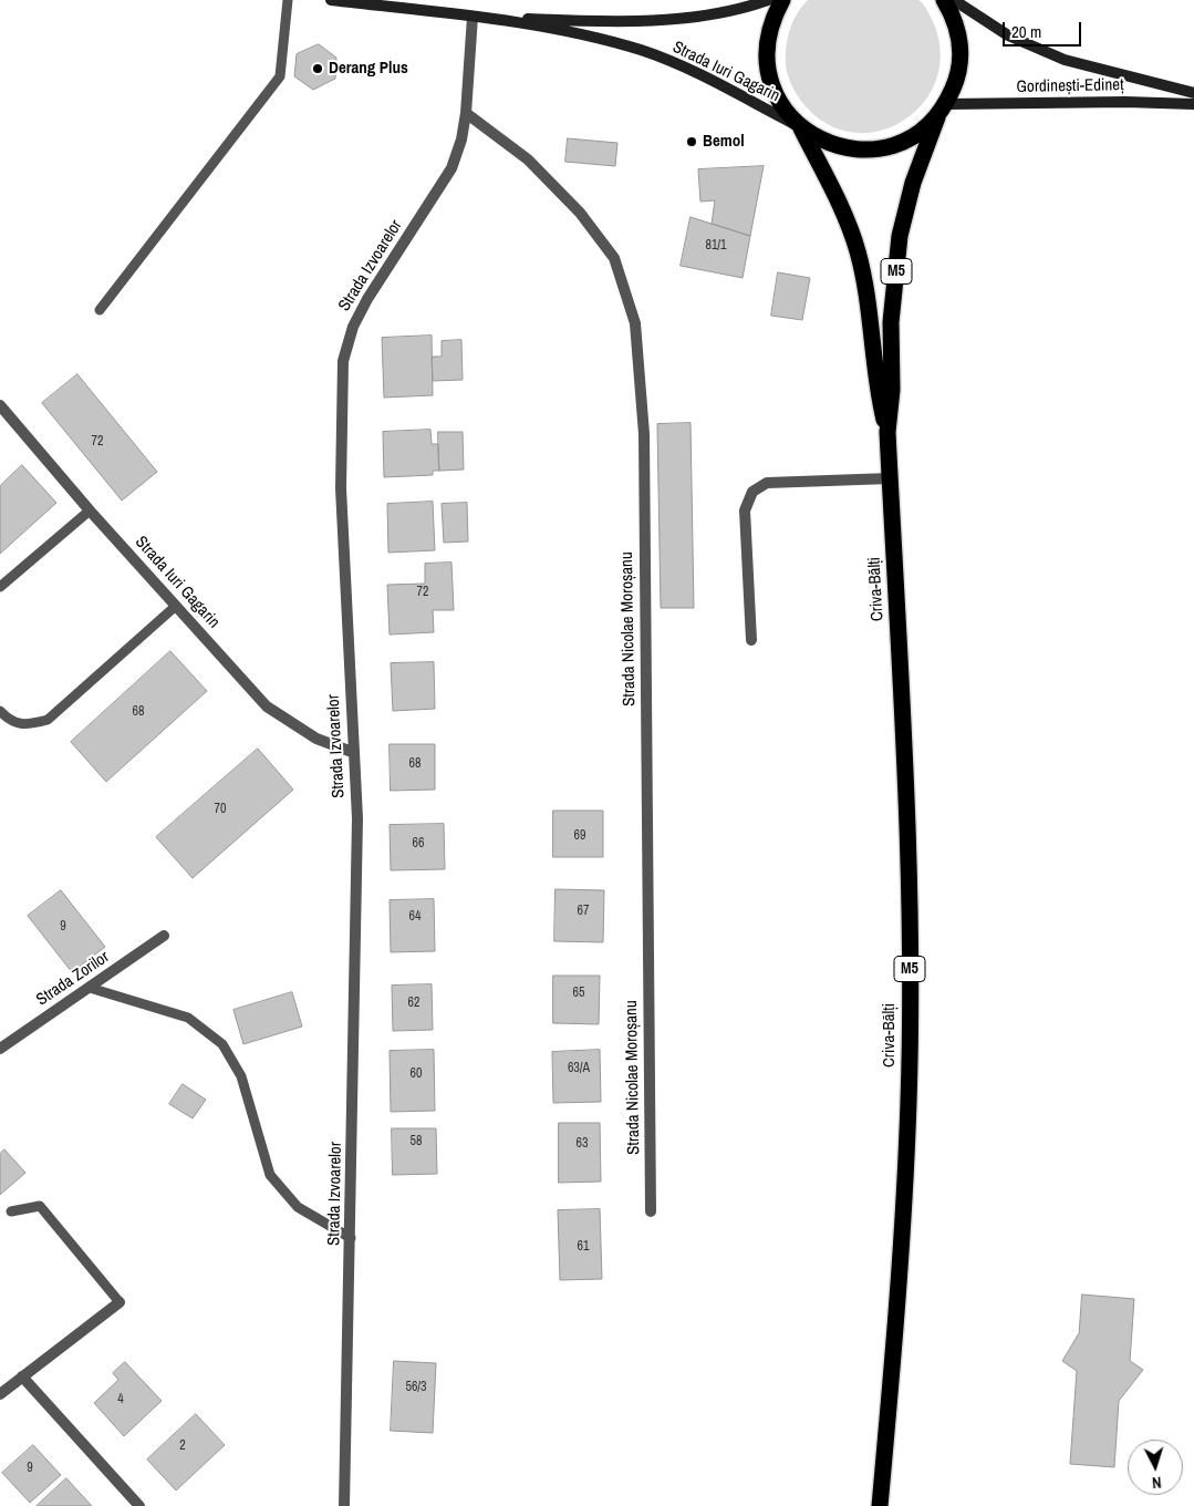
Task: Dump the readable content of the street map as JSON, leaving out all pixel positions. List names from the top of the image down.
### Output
{
  "streets": {
    "highway": ["M5", "Criva-Bălți"],
    "main road": ["Strada Iuri Gagarin", "Gordinești-Edineț"],
    "street": ["Strada Izvoarelor", "Strada Nicolae Moroșanu", "Strada Zorilor"]
  },
  "crossings": [
    ["Strada Iuri Gagarin", "Strada Izvoarelor"],
    ["Strada Iuri Gagarin", "M5"],
    ["Strada Iuri Gagarin", "Criva-Bălți"],
    ["Gordinești-Edineț", "M5"],
    ["Gordinești-Edineț", "Criva-Bălți"],
    ["Strada Izvoarelor", "Strada Nicolae Moroșanu"],
    ["M5", "Criva-Bălți"]
  ],
  "places": ["Derang Plus", "Bemol"],
  "house_numbers": [
    "81/1",
    "72",
    "72",
    "68",
    "68",
    "70",
    "69",
    "66",
    "67",
    "64",
    "9",
    "65",
    "62",
    "63/A",
    "60",
    "58",
    "63",
    "61",
    "56/3",
    "4",
    "2",
    "9"
  ],
  "scale_bar": "20 m",
  "north": "bottom"
}
